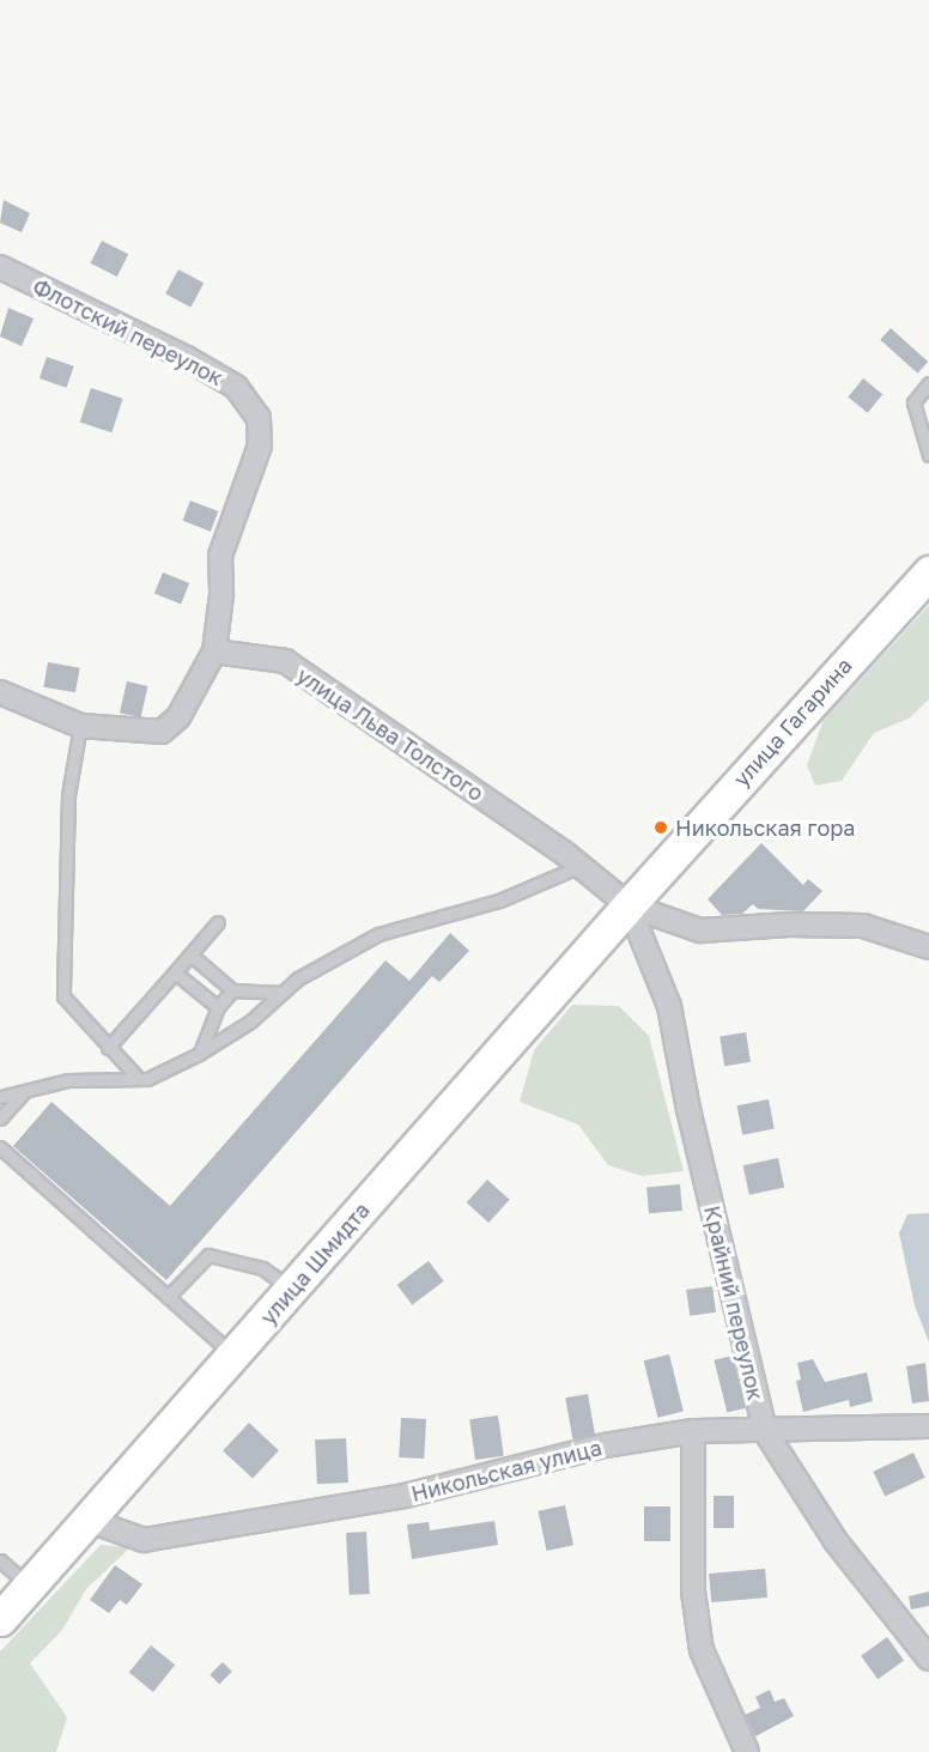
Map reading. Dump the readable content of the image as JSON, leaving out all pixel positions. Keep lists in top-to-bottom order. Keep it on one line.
{"streets":{"main road":["улица Гагарина","улица Шмидта"],"street":["Флотский переулок","улица Льва Толстого","Крайний переулок","Никольская улица"]},"crossings":[["Флотский переулок","улица Льва Толстого"],["улица Гагарина","улица Льва Толстого"],["улица Гагарина","улица Шмидта"],["улица Гагарина","Крайний переулок"],["улица Льва Толстого","улица Шмидта"],["улица Льва Толстого","Крайний переулок"],["улица Шмидта","Крайний переулок"],["улица Шмидта","Никольская улица"],["Крайний переулок","Никольская улица"]],"places":["Никольская гора"]}
